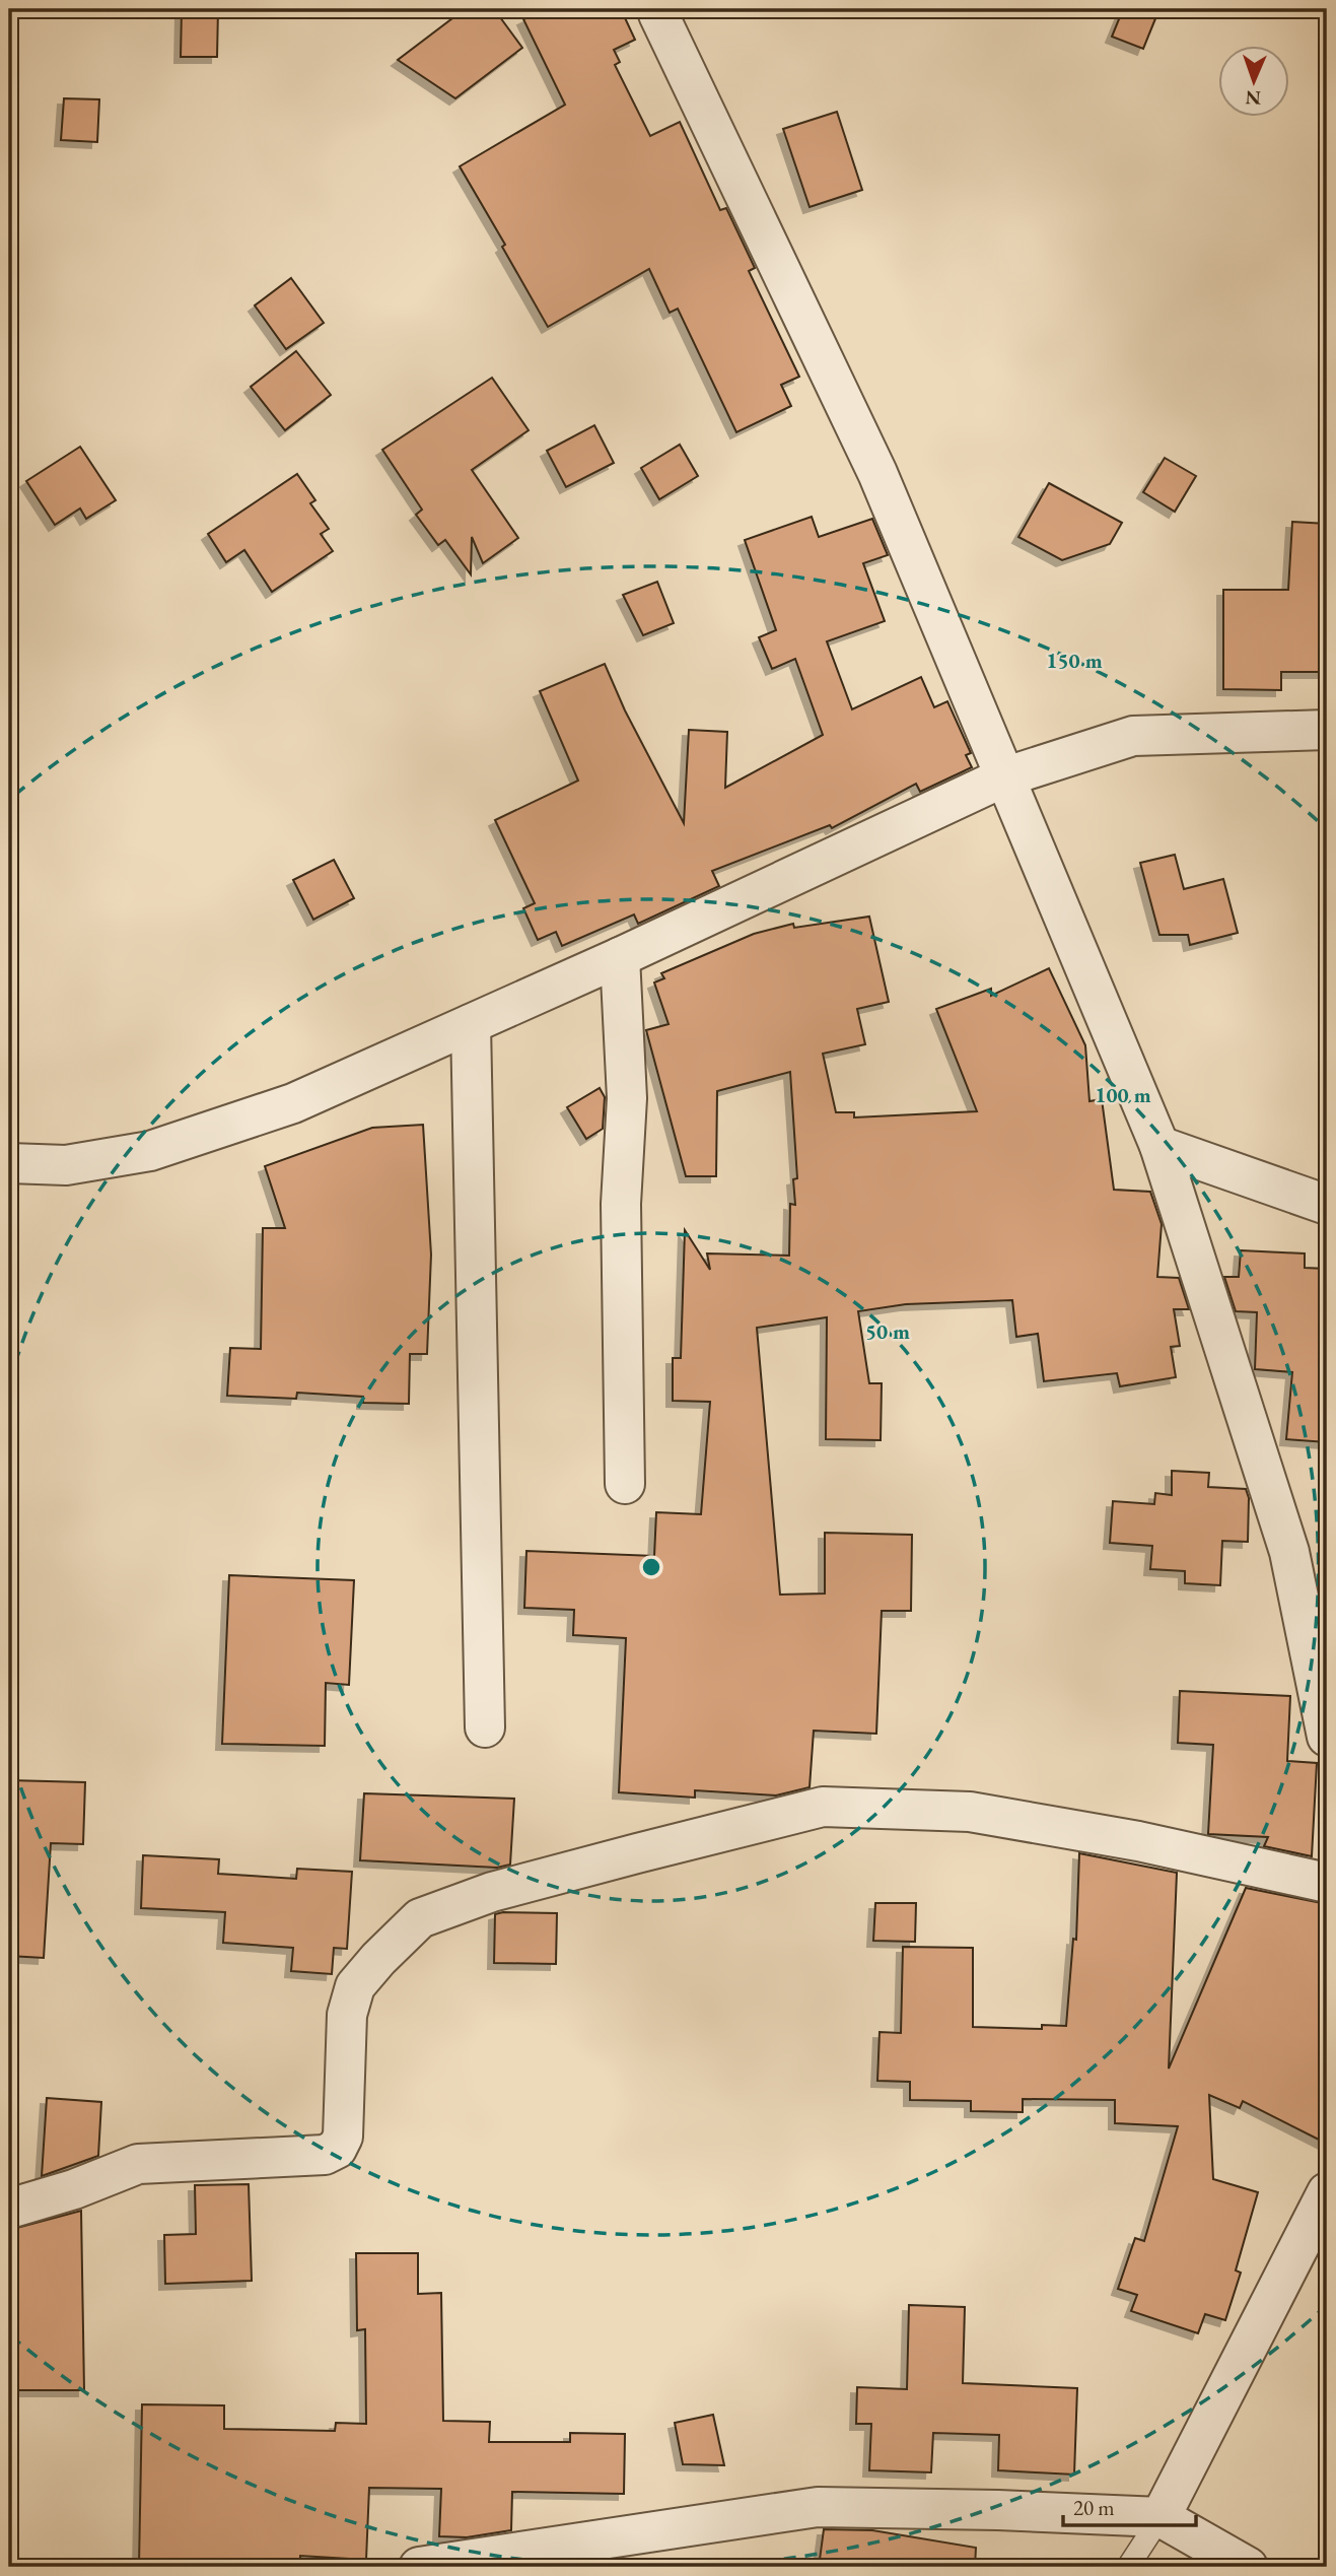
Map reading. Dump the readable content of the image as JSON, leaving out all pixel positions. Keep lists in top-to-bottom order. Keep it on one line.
{"scale_bar":"20 m","north":"bottom","rings":["150 m","100 m","50 m"]}
